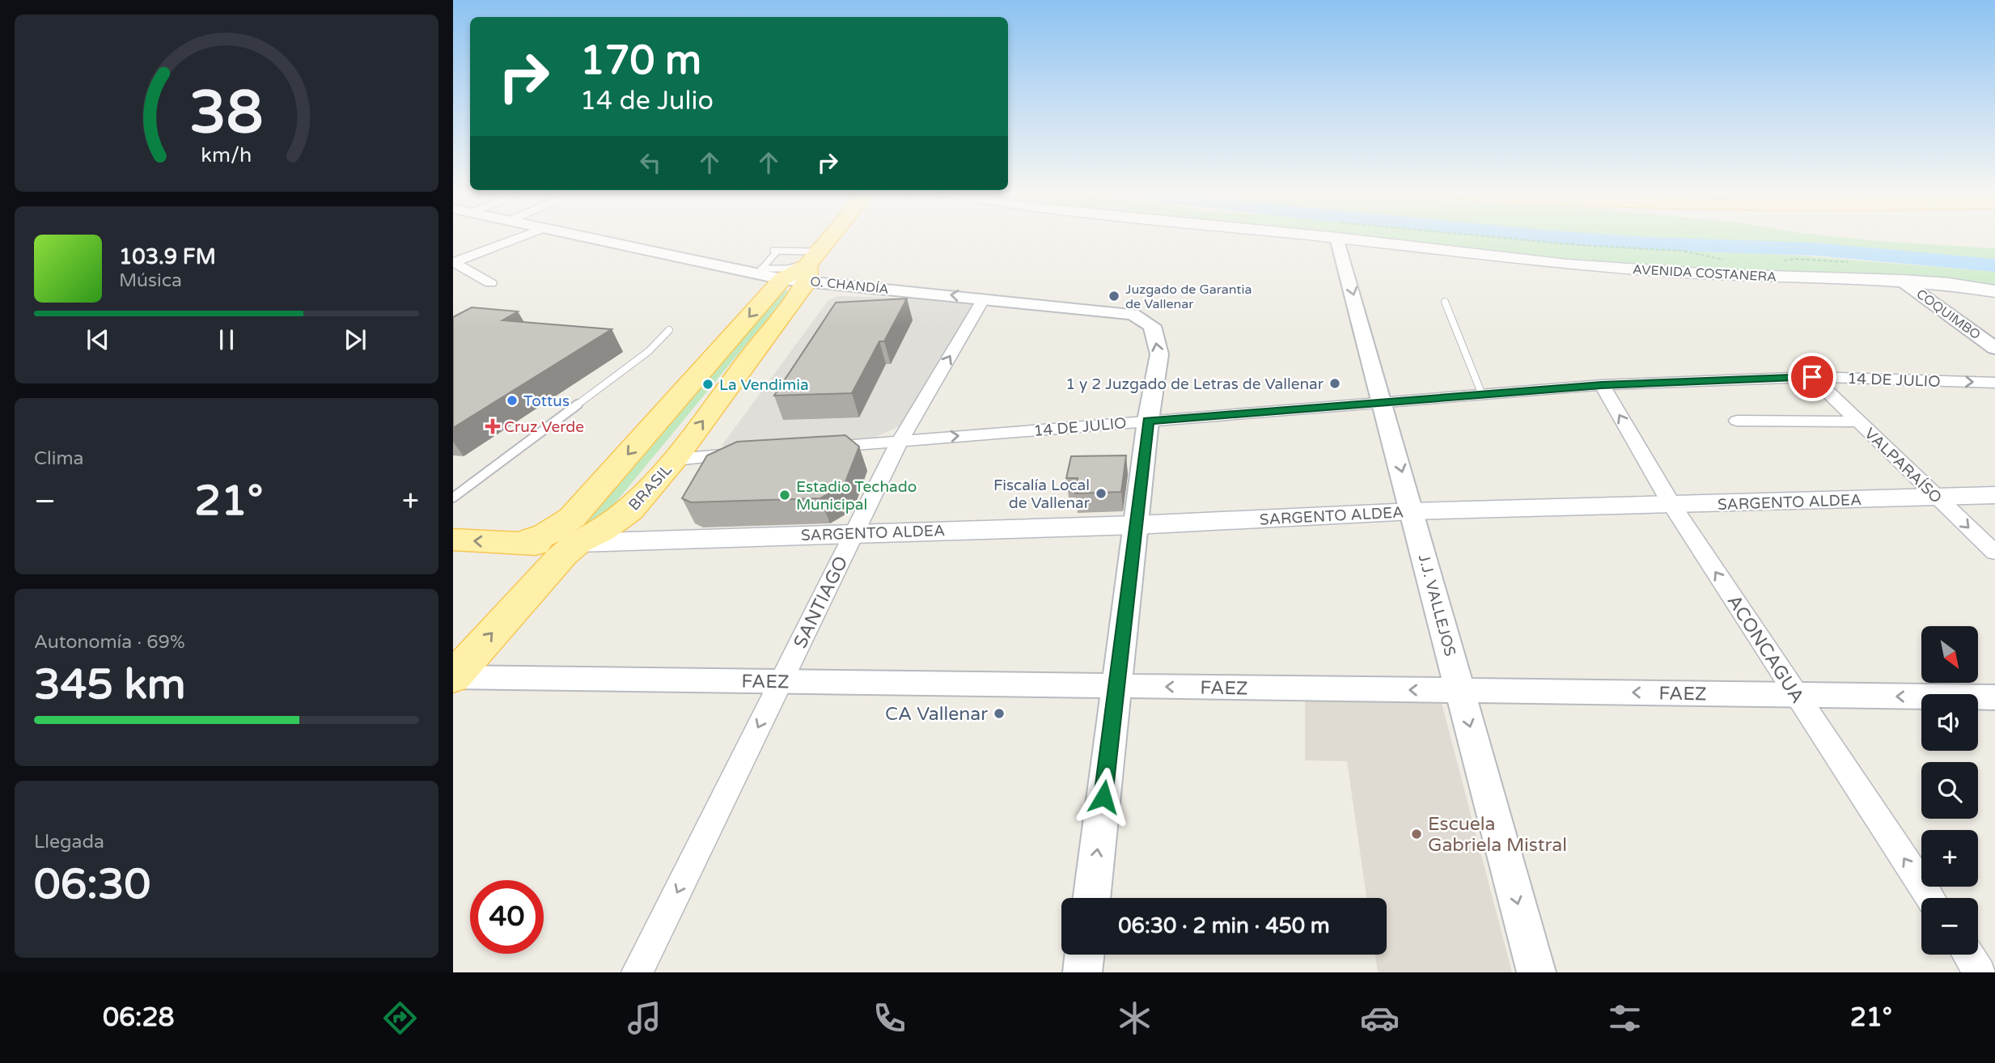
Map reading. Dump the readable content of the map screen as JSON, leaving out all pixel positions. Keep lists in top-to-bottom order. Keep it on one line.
{"streets":{"main road":["AVENIDA COSTANERA","BRASIL","SARGENTO ALDEA"],"street":["O. CHANDÍA","COQUIMBO","14 DE JULIO","VALPARAÍSO","SANTIAGO","J.J. VALLEJOS","ACONCAGUA","FAEZ"]},"crossings":[["AVENIDA COSTANERA","COQUIMBO"],["O. CHANDÍA","14 DE JULIO"],["O. CHANDÍA","BRASIL"],["O. CHANDÍA","SARGENTO ALDEA"],["O. CHANDÍA","SANTIAGO"],["O. CHANDÍA","FAEZ"],["14 DE JULIO","VALPARAÍSO"],["14 DE JULIO","SANTIAGO"],["14 DE JULIO","J.J. VALLEJOS"],["14 DE JULIO","ACONCAGUA"],["VALPARAÍSO","SARGENTO ALDEA"],["BRASIL","SARGENTO ALDEA"],["BRASIL","FAEZ"],["SARGENTO ALDEA","SANTIAGO"],["SARGENTO ALDEA","J.J. VALLEJOS"],["SARGENTO ALDEA","ACONCAGUA"],["SANTIAGO","FAEZ"],["J.J. VALLEJOS","FAEZ"],["ACONCAGUA","FAEZ"]],"one_way":["14 DE JULIO","J.J. VALLEJOS","ACONCAGUA","FAEZ"],"places":{"other":["Juzgado de Garantia de Vallenar","1 y 2 Juzgado de Letras de Vallenar","La Vendimia","Tottus","Fiscalía Local de Vallenar","Estadio Techado Municipal","CA Vallenar","Escuela Gabriela Mistral"],"health":["Cruz Verde"]},"north":"bottom right","page":{"turn":["170 m","14 de Julio"],"song":["103.9 FM","Música"],"tile":["Clima",["Autonomía · 69%","345 km"],["Llegada","06:30"]],"heat":["−","21°","+"],"map_buttons":["+","−"],"limit":"40","trip":"06:30 · 2 min · 450 m","tabs":["06:28","21°"],"gauge":["38","km/h"]}}
